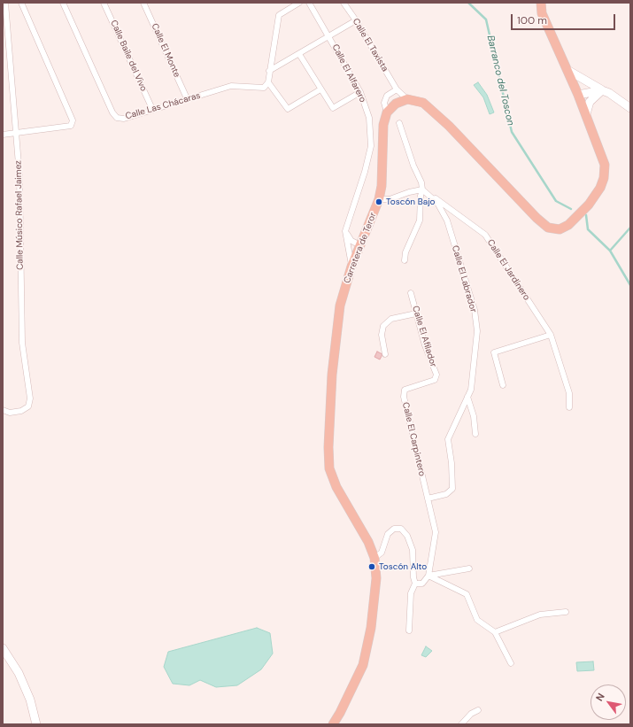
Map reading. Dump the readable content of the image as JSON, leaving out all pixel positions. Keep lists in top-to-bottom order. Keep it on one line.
{"streets":{"main road":["Carretera de Teror"],"street":["Calle El Taxista","Calle El Monte","Calle Baile del Vivo","Calle El Alfarero","Calle Las Chácaras","Calle Músico Rafael Jaimez","Calle El Jardinero","Calle El Labrador","Calle El Afilador","Calle El Carpintero"]},"crossings":[["Calle El Monte","Calle Las Chácaras"],["Calle Baile del Vivo","Calle Las Chácaras"],["Calle El Alfarero","Carretera de Teror"],["Calle El Jardinero","Calle El Labrador"],["Calle El Labrador","Calle El Carpintero"],["Calle El Afilador","Calle El Carpintero"]],"water":["Barranco del Toscon"],"places":["Toscón Bajo","Toscón Alto"],"scale_bar":"100 m","north":"top left"}
